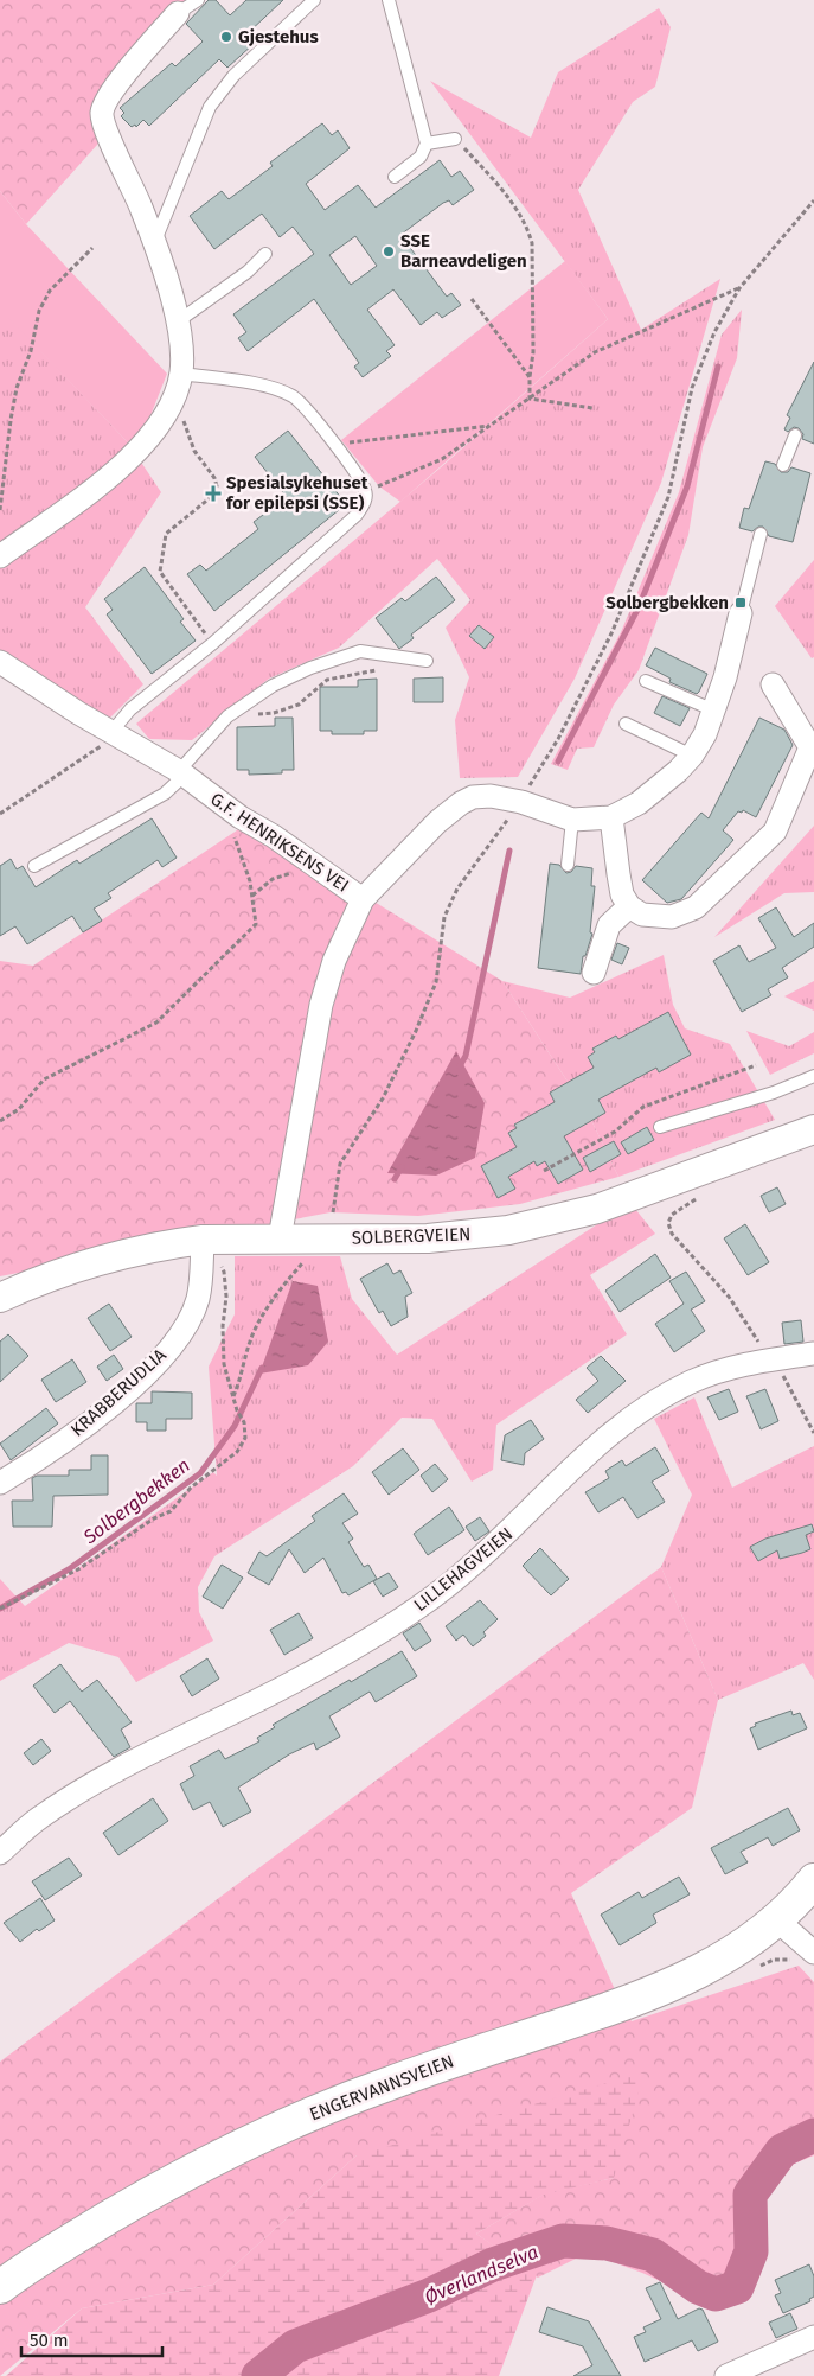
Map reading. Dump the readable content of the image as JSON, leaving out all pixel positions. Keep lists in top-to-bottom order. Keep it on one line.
{"streets":{"main road":["ENGERVANNSVEIEN"],"street":["G.F. HENRIKSENS VEI","SOLBERGVEIEN","KRABBERUDLIA","LILLEHAGVEIEN"]},"crossings":[["G.F. HENRIKSENS VEI","SOLBERGVEIEN"],["SOLBERGVEIEN","KRABBERUDLIA"]],"water":["Solbergbekken","Øverlandselva"],"places":{"other":["Gjestehus","SSE Barneavdeligen"],"health":["Spesialsykehuset for epilepsi (SSE)"],"transit":["Solbergbekken"]},"scale_bar":"50 m"}
